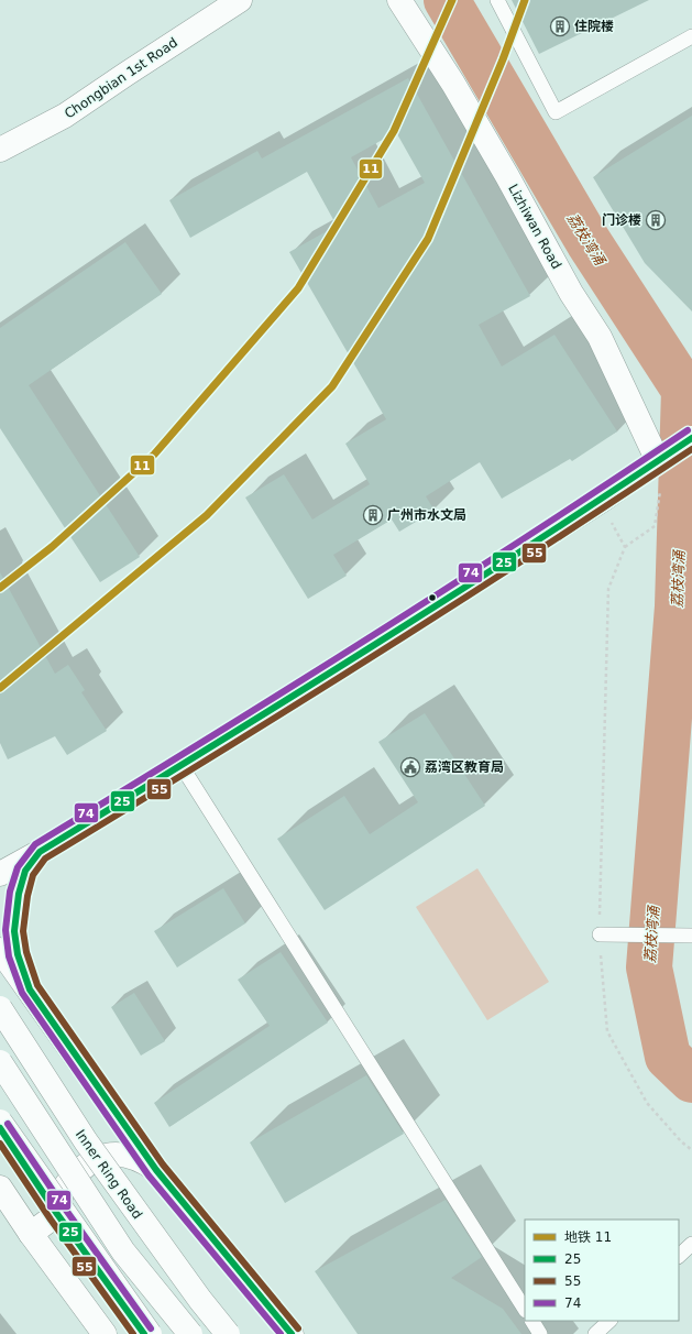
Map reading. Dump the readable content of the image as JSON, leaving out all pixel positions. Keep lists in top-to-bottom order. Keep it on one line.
{"streets":{"main road":["Chongbian 1st Road","Lizhiwan Road","Inner Ring Road"]},"water":["荔枝湾涌"],"places":{"building":["住院楼","门诊楼","广州市水文局"],"public building":["荔湾区教育局"]},"lines":["metro line 11","transit line 74","transit line 25","transit line 55"],"legend":["地铁 11","25","55","74"]}
